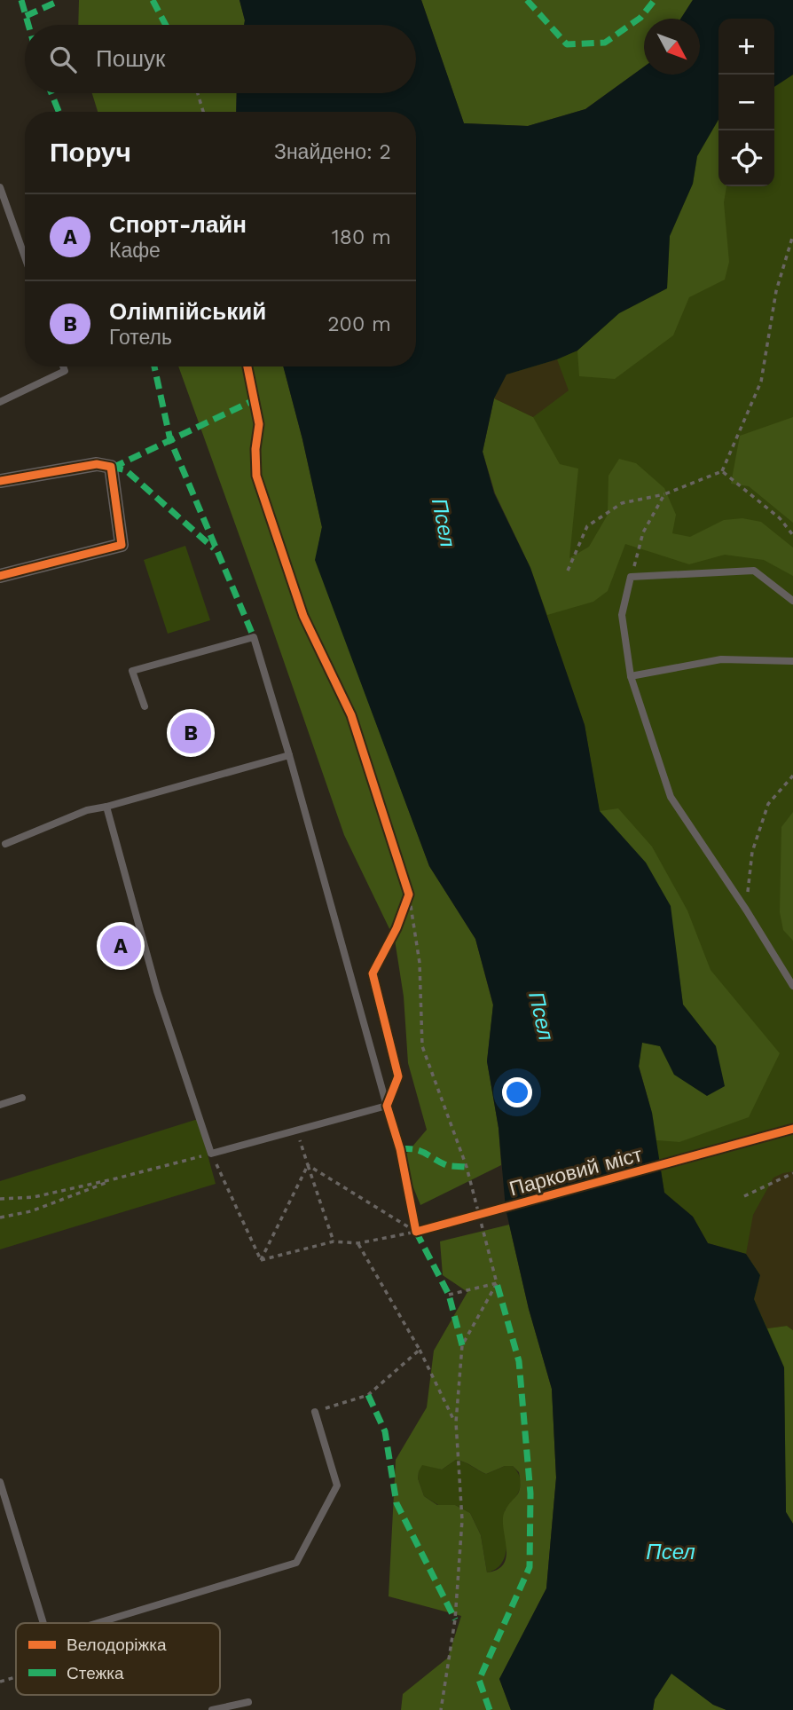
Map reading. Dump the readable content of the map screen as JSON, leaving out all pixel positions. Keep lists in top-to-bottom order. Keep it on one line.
{"streets":{"cycle path":["Парковий міст"]},"water":["Псел"],"legend":["Велодоріжка","Стежка"],"north":"bottom right","page":{"map_buttons":["+","−"],"search":"Пошук","heading":["Поруч","Знайдено: 2"],"list":[{"mark":"A","name":"Спорт-лайн","note":"Кафе","value":"180 m"},{"mark":"B","name":"Олімпійський","note":"Готель","value":"200 m"}],"pins":["B","A"]}}
